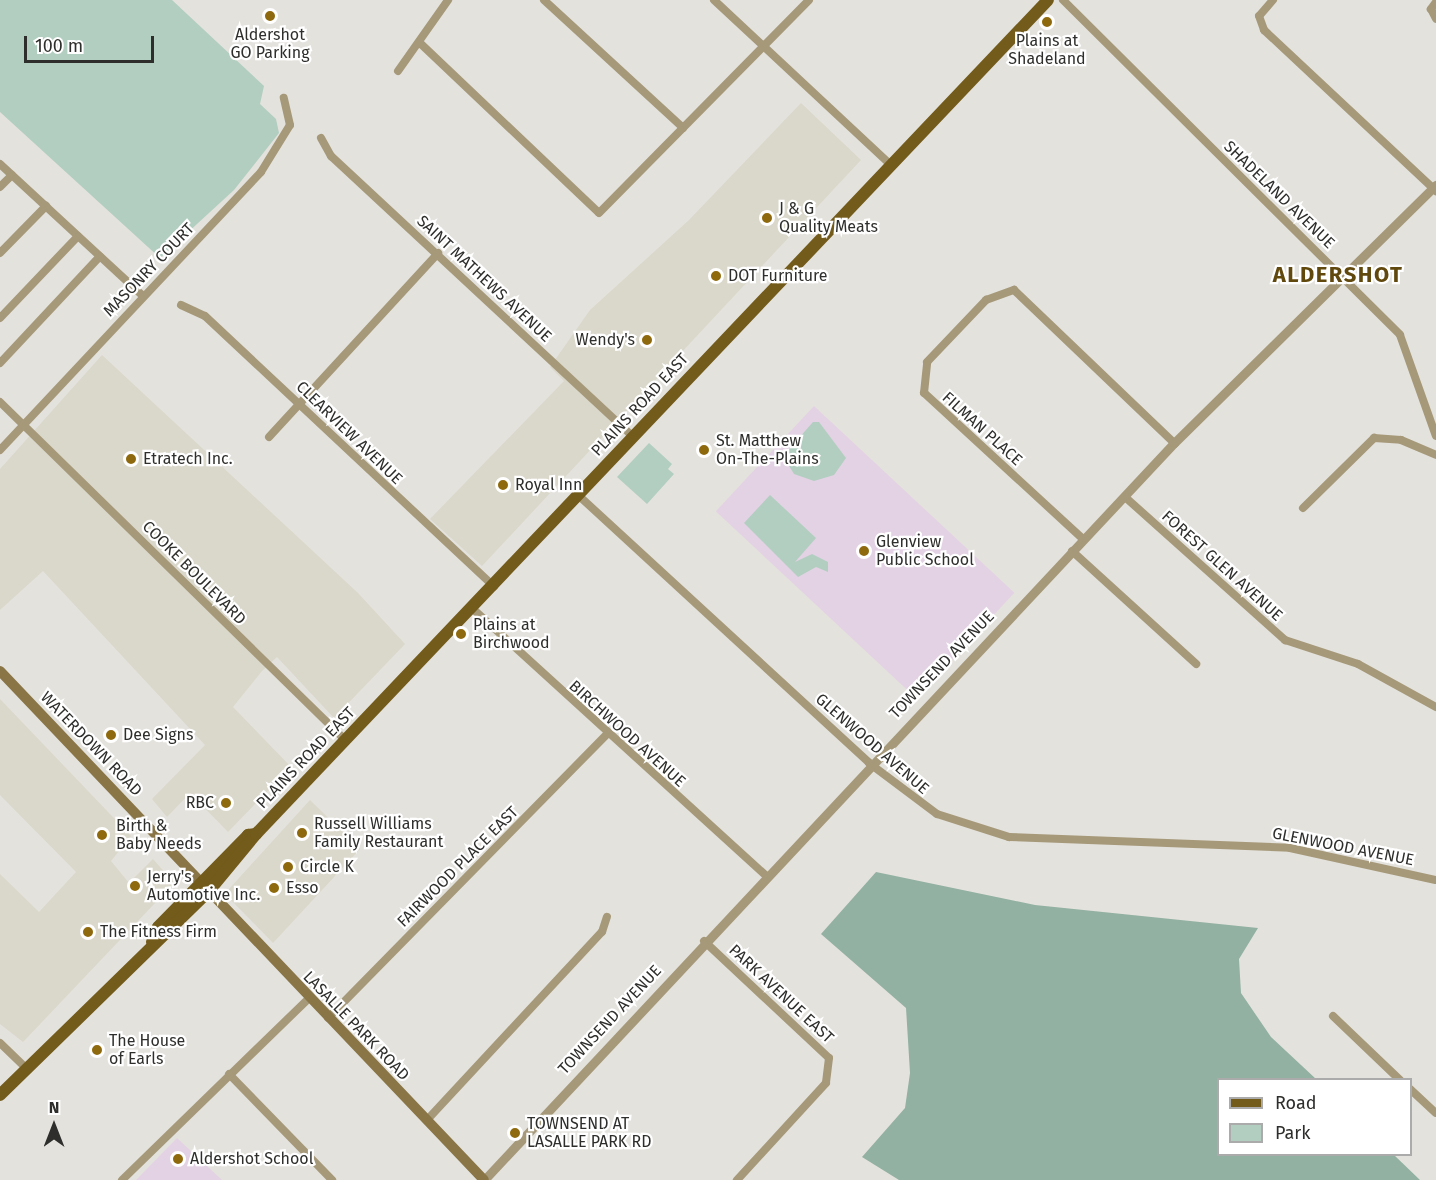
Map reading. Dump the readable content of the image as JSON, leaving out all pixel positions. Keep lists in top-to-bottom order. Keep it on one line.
{"streets":{"main road":["PLAINS ROAD EAST","WATERDOWN ROAD","LASALLE PARK ROAD"],"street":["SHADELAND AVENUE","MASONRY COURT","SAINT MATHEWS AVENUE","FILMAN PLACE","CLEARVIEW AVENUE","FOREST GLEN AVENUE","COOKE BOULEVARD","TOWNSEND AVENUE","BIRCHWOOD AVENUE","GLENWOOD AVENUE","FAIRWOOD PLACE EAST","PARK AVENUE EAST"]},"crossings":[["SHADELAND AVENUE","TOWNSEND AVENUE"],["MASONRY COURT","COOKE BOULEVARD"],["SAINT MATHEWS AVENUE","PLAINS ROAD EAST"],["PLAINS ROAD EAST","CLEARVIEW AVENUE"],["PLAINS ROAD EAST","COOKE BOULEVARD"],["PLAINS ROAD EAST","BIRCHWOOD AVENUE"],["PLAINS ROAD EAST","WATERDOWN ROAD"],["PLAINS ROAD EAST","GLENWOOD AVENUE"],["PLAINS ROAD EAST","LASALLE PARK ROAD"],["FILMAN PLACE","TOWNSEND AVENUE"],["FOREST GLEN AVENUE","TOWNSEND AVENUE"],["TOWNSEND AVENUE","BIRCHWOOD AVENUE"],["TOWNSEND AVENUE","GLENWOOD AVENUE"],["TOWNSEND AVENUE","PARK AVENUE EAST"],["TOWNSEND AVENUE","LASALLE PARK ROAD"],["BIRCHWOOD AVENUE","FAIRWOOD PLACE EAST"],["WATERDOWN ROAD","LASALLE PARK ROAD"],["FAIRWOOD PLACE EAST","LASALLE PARK ROAD"]],"districts":["ALDERSHOT"],"places":["Aldershot GO Parking","Plains at Shadeland","J & G Quality Meats","DOT Furniture","Wendy's","St. Matthew On-The-Plains","Etratech Inc.","Royal Inn","Glenview Public School","Plains at Birchwood","Dee Signs","RBC","Russell Williams Family Restaurant","Birth & Baby Needs","Circle K","Jerry's Automotive Inc.","Esso","The Fitness Firm","The House of Earls","TOWNSEND AT LASALLE PARK RD","Aldershot School"],"legend":["Road","Park"],"scale_bar":"100 m","north":"top"}
